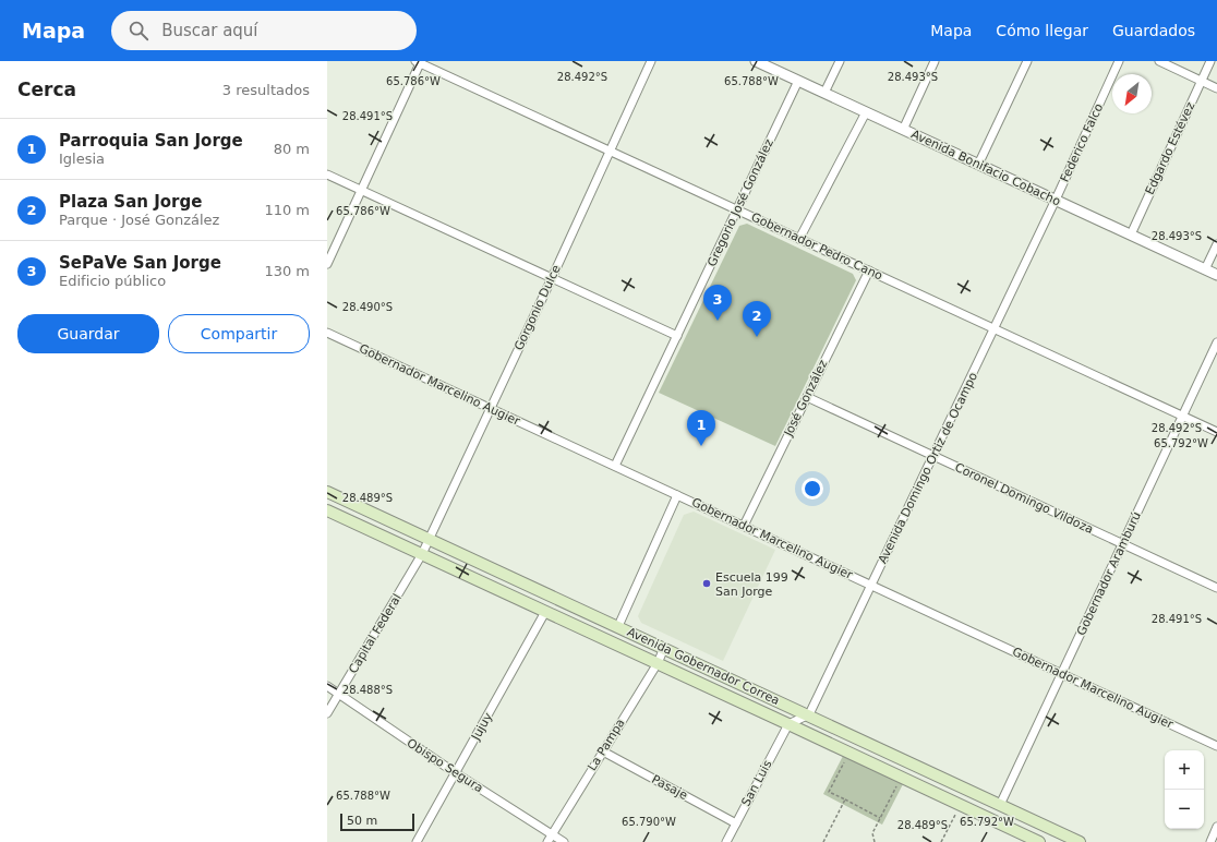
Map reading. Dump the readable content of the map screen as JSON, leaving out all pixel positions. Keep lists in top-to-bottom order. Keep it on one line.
{"streets":{"main road":["Avenida Gobernador Correa"],"street":["Federico Falco","Edgardo Estévez","Avenida Bonifacio Cobacho","Gregorio José González","Gobernador Pedro Cano","Gorgonio Dulce","Gobernador Marcelino Augier","José González","Avenida Domingo Ortiz de Ocampo","Coronel Domingo Vildoza","Gobernador Aramburú","Capital Federal","Jujuy","La Pampa","Obispo Segura","San Luis","Pasaje"]},"crossings":[["Federico Falco","Avenida Bonifacio Cobacho"],["Federico Falco","Avenida Domingo Ortiz de Ocampo"],["Edgardo Estévez","Avenida Bonifacio Cobacho"],["Avenida Bonifacio Cobacho","Gregorio José González"],["Avenida Bonifacio Cobacho","Avenida Domingo Ortiz de Ocampo"],["Gregorio José González","Gobernador Pedro Cano"],["Gregorio José González","Gobernador Marcelino Augier"],["Gobernador Pedro Cano","Gorgonio Dulce"],["Gobernador Pedro Cano","José González"],["Gobernador Pedro Cano","Avenida Domingo Ortiz de Ocampo"],["Gobernador Pedro Cano","Gobernador Aramburú"],["Gorgonio Dulce","Gobernador Marcelino Augier"],["Gorgonio Dulce","Capital Federal"],["Gorgonio Dulce","Avenida Gobernador Correa"],["Gobernador Marcelino Augier","José González"],["Gobernador Marcelino Augier","Avenida Domingo Ortiz de Ocampo"],["Gobernador Marcelino Augier","Gobernador Aramburú"],["José González","Coronel Domingo Vildoza"],["Avenida Domingo Ortiz de Ocampo","Coronel Domingo Vildoza"],["Avenida Domingo Ortiz de Ocampo","Avenida Gobernador Correa"],["Coronel Domingo Vildoza","Gobernador Aramburú"],["Gobernador Aramburú","Avenida Gobernador Correa"],["Capital Federal","Avenida Gobernador Correa"],["Capital Federal","Obispo Segura"],["Avenida Gobernador Correa","Jujuy"],["Avenida Gobernador Correa","La Pampa"],["Avenida Gobernador Correa","San Luis"],["Jujuy","Obispo Segura"],["La Pampa","Obispo Segura"],["La Pampa","Pasaje"],["San Luis","Pasaje"]],"places":["Escuela 199 San Jorge"],"scale_bar":"50 m","north":"bottom left","page":{"header":"Mapa","search":"Buscar aquí","nav":["Mapa","Cómo llegar","Guardados"],"heading":["Cerca","3 resultados"],"list":[{"mark":"1","name":"Parroquia San Jorge","note":"Iglesia","value":"80 m"},{"mark":"2","name":"Plaza San Jorge","note":"Parque · José González","value":"110 m"},{"mark":"3","name":"SePaVe San Jorge","note":"Edificio público","value":"130 m"}],"pins":["3","2","1"],"buttons":["Guardar","Compartir"],"map_buttons":["+","−"],"scale":"50 m"},"coordinates":["28.492°S","28.493°S","65.786°W","65.788°W","28.491°S","28.490°S","65.792°W","28.489°S","28.488°S","65.790°W"]}
